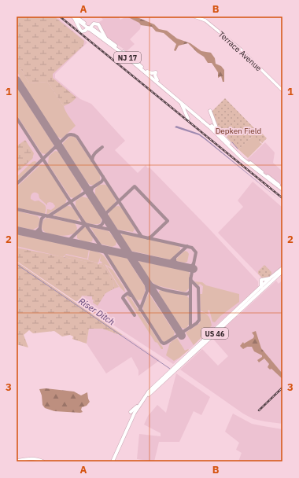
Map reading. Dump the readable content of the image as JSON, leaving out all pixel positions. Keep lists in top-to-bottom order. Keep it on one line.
{"streets":{"highway":["NJ 17","US 46"],"main road":["Terrace Avenue"]},"water":["Riser Ditch"],"parks":["Depken Field"],"grid":{"columns":["A","B"],"rows":["1","2","3"]}}
